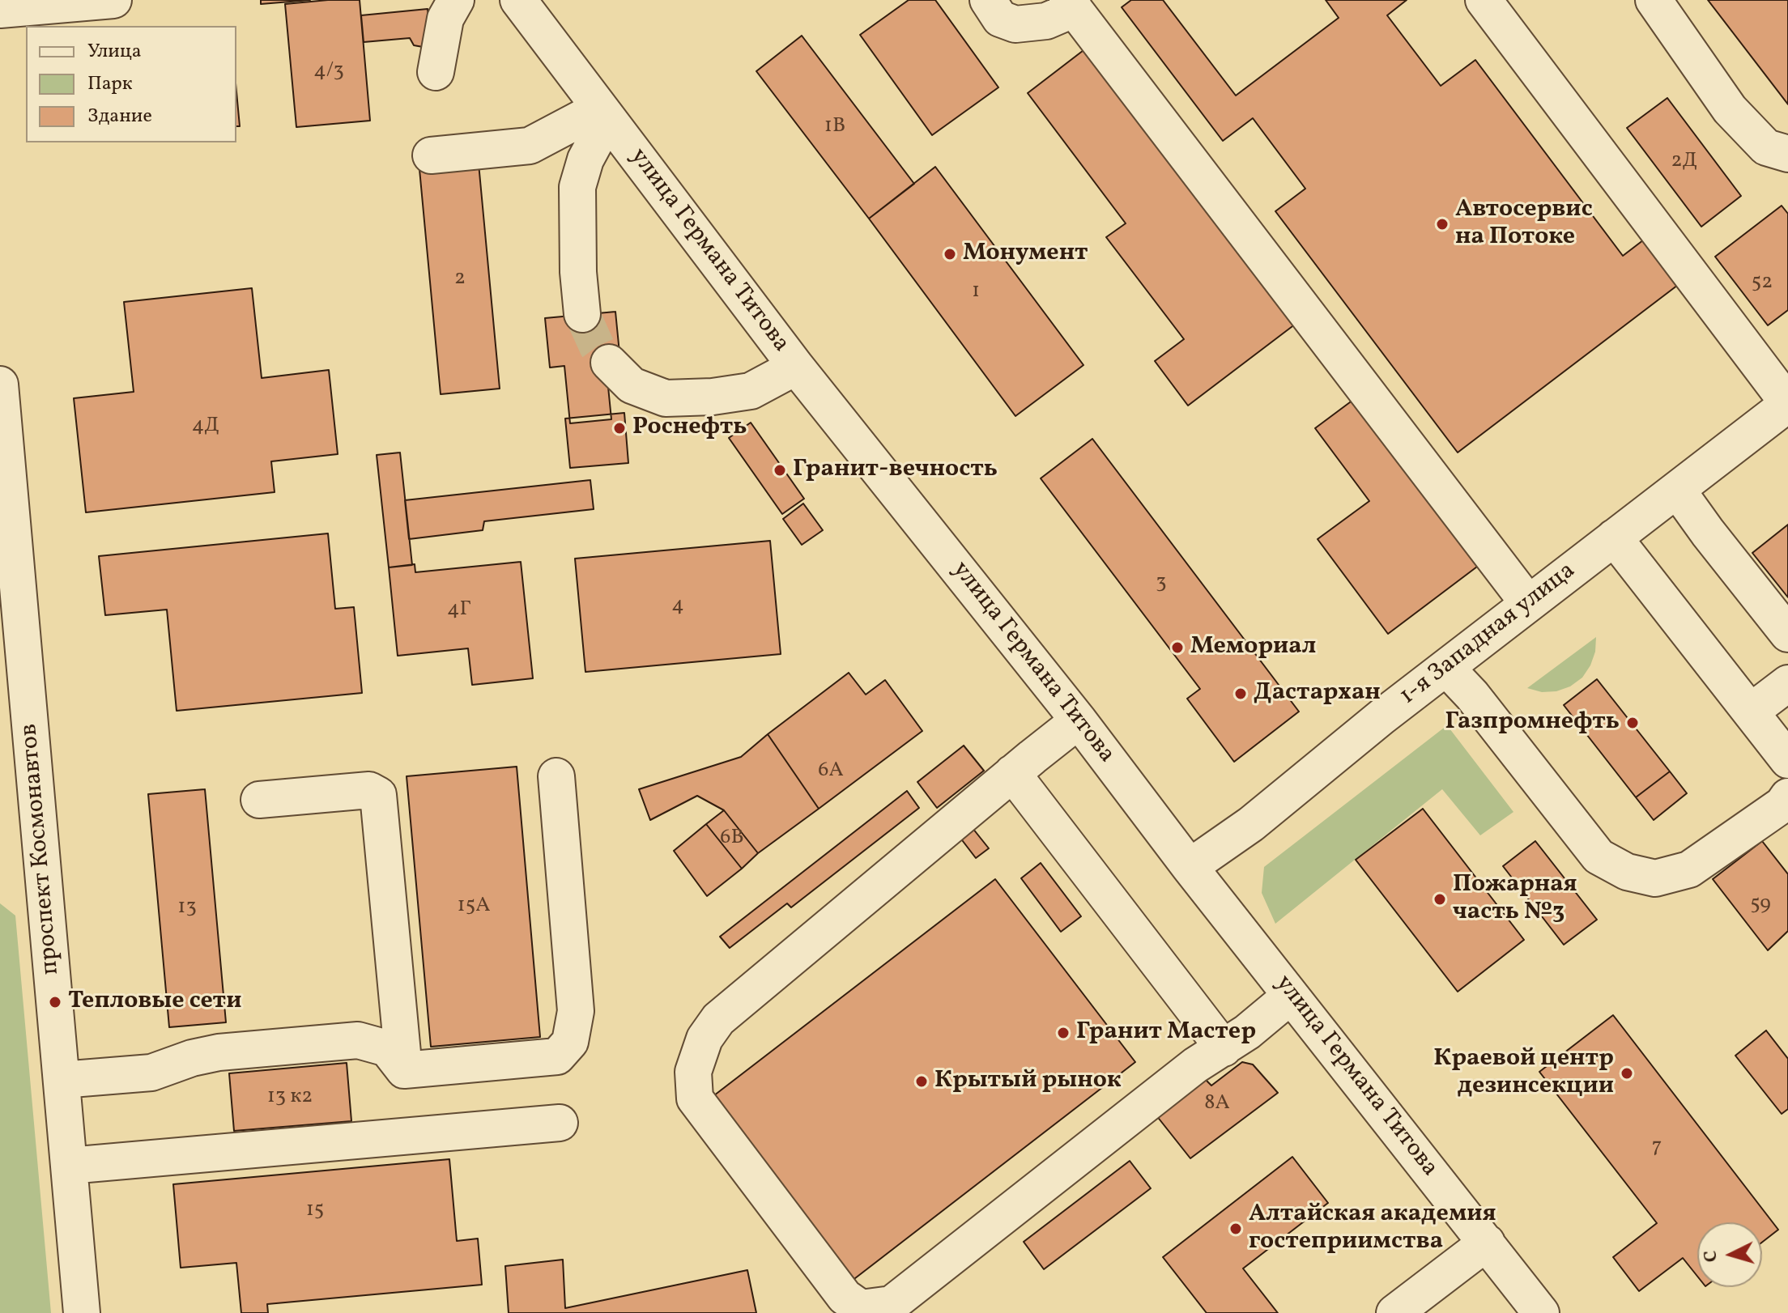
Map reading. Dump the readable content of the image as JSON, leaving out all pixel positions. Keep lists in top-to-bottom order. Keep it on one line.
{"streets":{"street":["улица Германа Титова","1-я Западная улица","проспект Космонавтов"]},"crossings":[["улица Германа Титова","1-я Западная улица"]],"places":["Автосервис на Потоке","Монумент","Роснефть","Гранит-вечность","Мемориал","Дастархан","Газпромнефть","Пожарная часть №3","Тепловые сети","Гранит Мастер","Краевой центр дезинсекции","Крытый рынок","Алтайская академия гостеприимства"],"house_numbers":["4/3","1В","2Д","2","52","1","4Д","3","4","4Г","6А","6В","59","15А","13","13 к2","8А","7","15"],"legend":["Улица","Парк","Здание"],"north":"left"}
